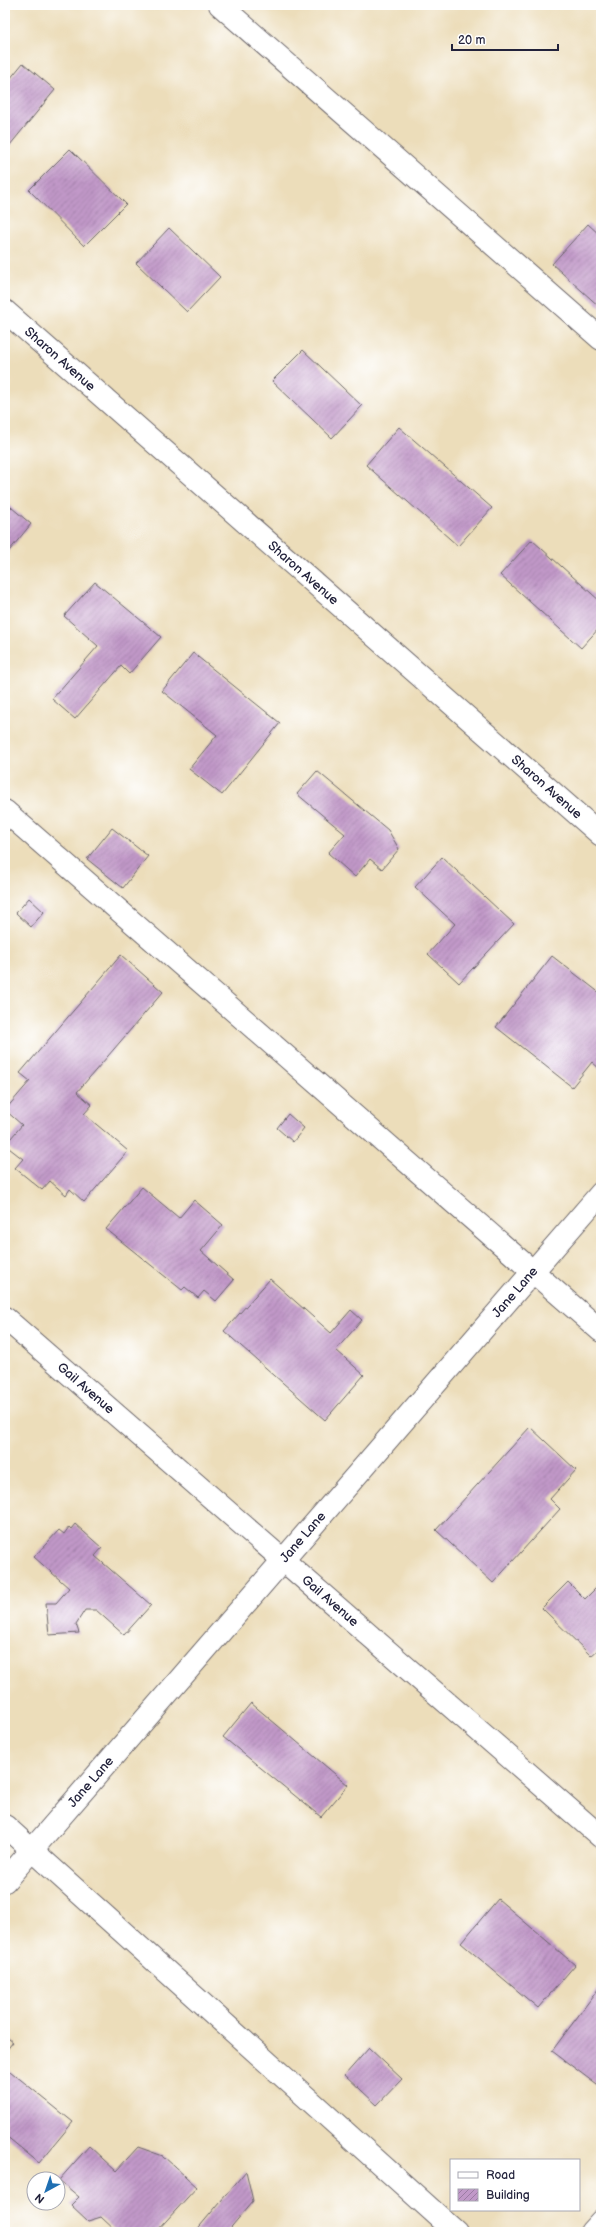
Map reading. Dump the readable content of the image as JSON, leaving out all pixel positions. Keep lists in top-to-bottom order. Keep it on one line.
{"streets":{"street":["Sharon Avenue","Jane Lane","Gail Avenue"]},"crossings":[["Jane Lane","Gail Avenue"]],"legend":["Road","Building"],"scale_bar":"20 m","north":"bottom left"}
